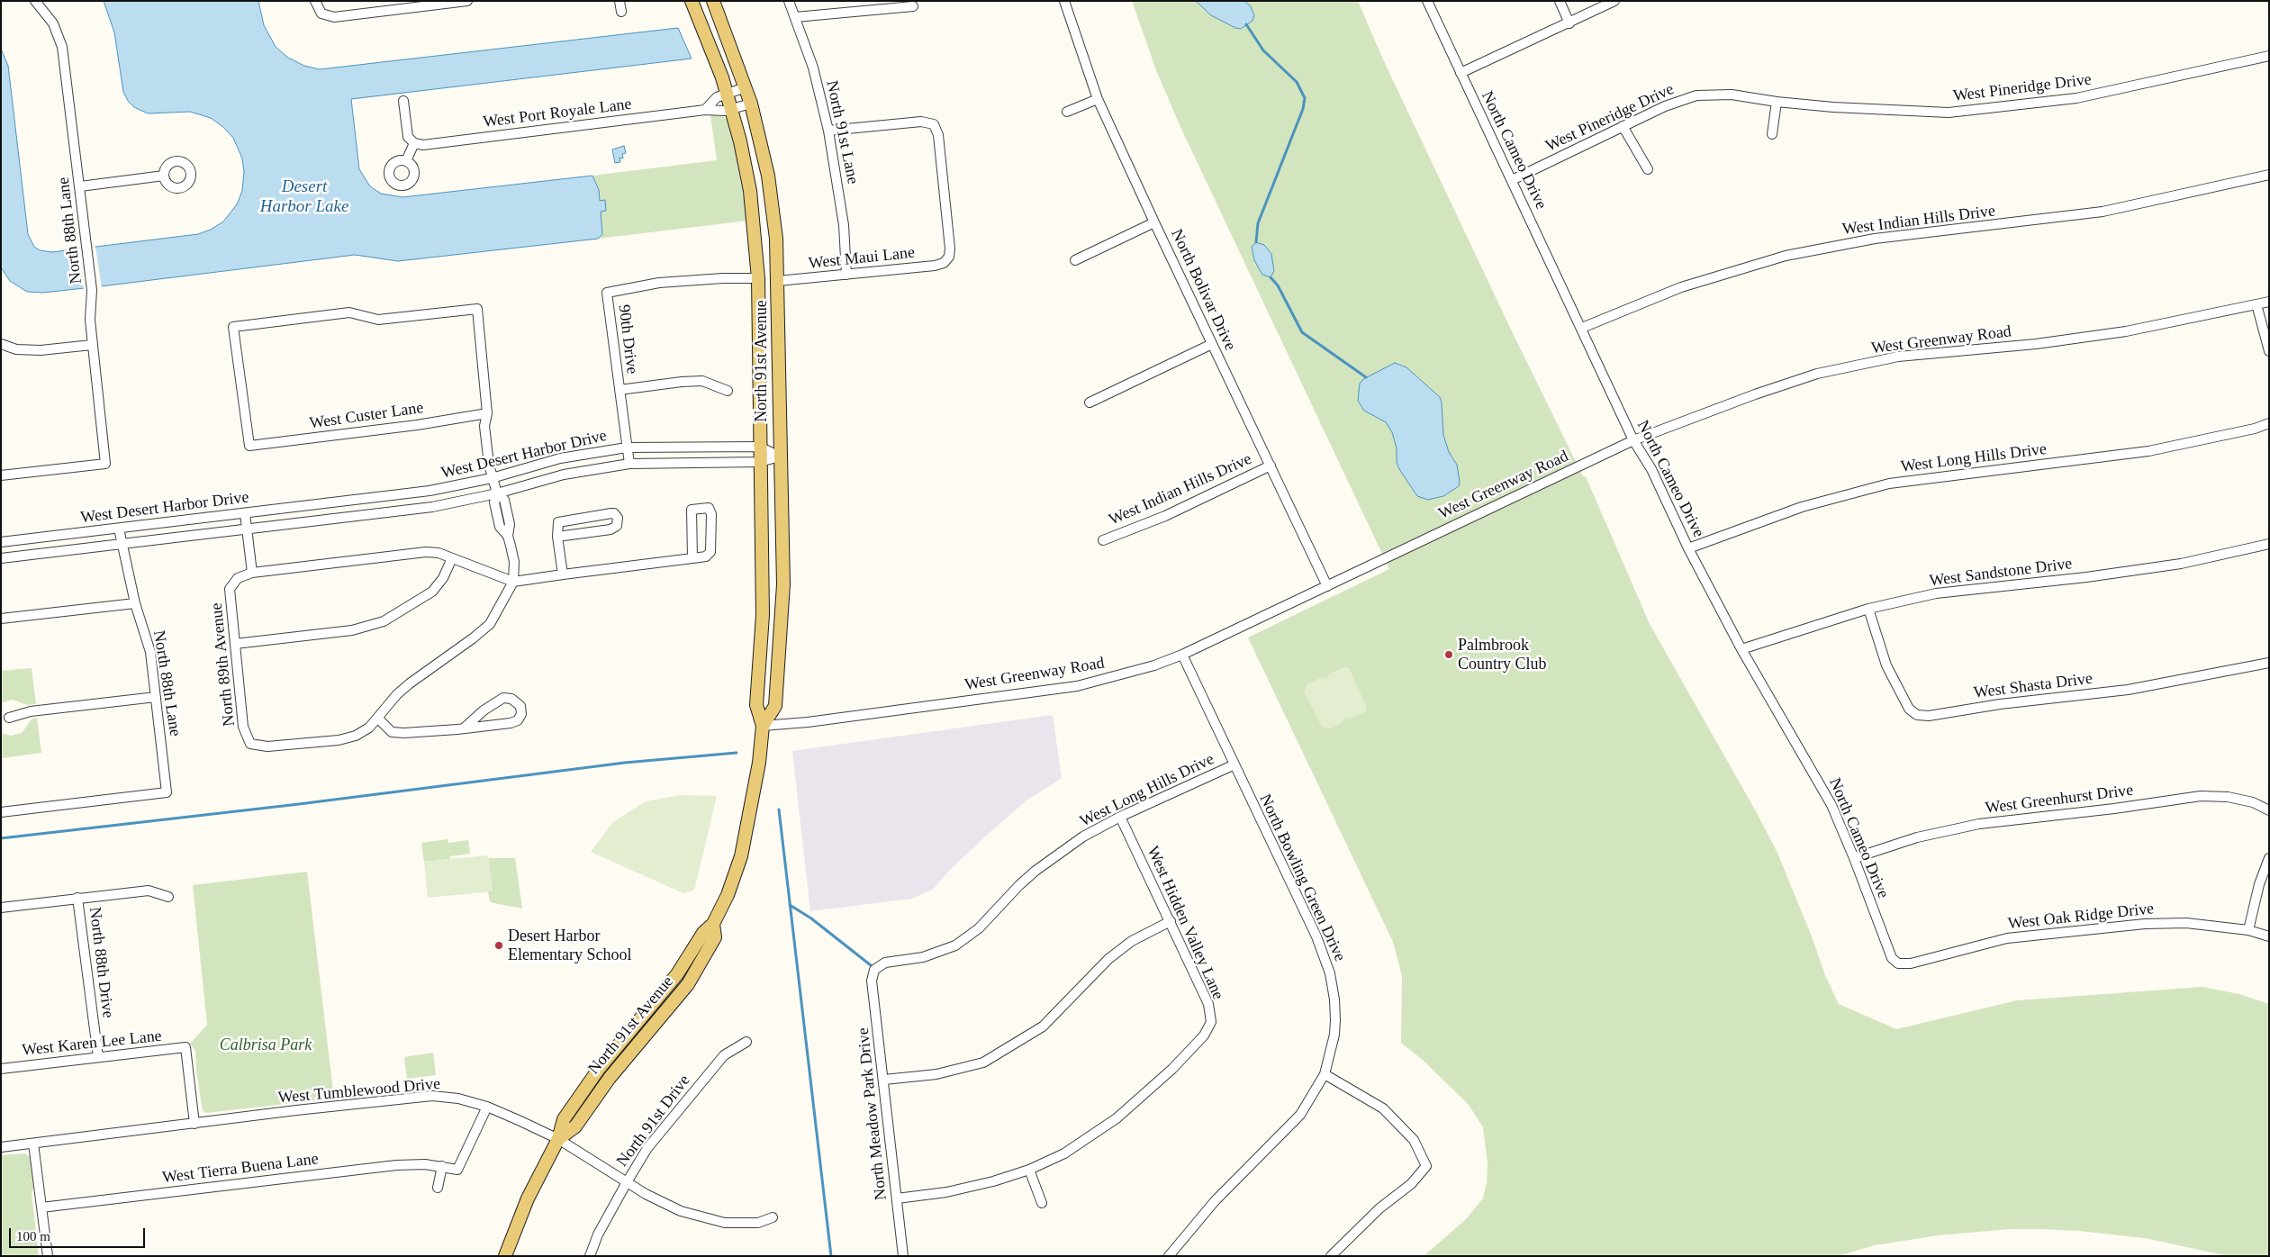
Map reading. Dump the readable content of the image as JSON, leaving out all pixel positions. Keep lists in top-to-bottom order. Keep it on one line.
{"streets":{"main road":["North 91st Avenue"],"street":["West Pineridge Drive","West Port Royale Lane","North 91st Lane","North Cameo Drive","West Indian Hills Drive","North 88th Lane","West Maui Lane","North Bolivar Drive","90th Drive","West Greenway Road","West Custer Lane","West Desert Harbor Drive","West Long Hills Drive","West Sandstone Drive","North 89th Avenue","West Shasta Drive","West Greenhurst Drive","North Bowling Green Drive","West Oak Ridge Drive","West Hidden Valley Lane","North 88th Drive","West Karen Lee Lane","West Tumblewood Drive","North Meadow Park Drive","North 91st Drive","West Tierra Buena Lane"]},"crossings":[["West Pineridge Drive","North Cameo Drive"],["West Port Royale Lane","North 91st Avenue"],["North 91st Lane","West Maui Lane"],["North Cameo Drive","West Indian Hills Drive"],["North Cameo Drive","West Greenway Road"],["North Cameo Drive","West Long Hills Drive"],["North Cameo Drive","West Sandstone Drive"],["North Cameo Drive","West Greenhurst Drive"],["North Cameo Drive","West Oak Ridge Drive"],["West Indian Hills Drive","North Bolivar Drive"],["North 88th Lane","West Desert Harbor Drive"],["West Maui Lane","North 91st Avenue"],["North Bolivar Drive","West Greenway Road"],["90th Drive","North 91st Avenue"],["90th Drive","West Desert Harbor Drive"],["West Greenway Road","North 91st Avenue"],["West Greenway Road","North Bowling Green Drive"],["North 91st Avenue","West Desert Harbor Drive"],["North 91st Avenue","West Tumblewood Drive"],["West Long Hills Drive","North Bowling Green Drive"],["West Long Hills Drive","West Hidden Valley Lane"],["West Long Hills Drive","North Meadow Park Drive"],["West Sandstone Drive","West Shasta Drive"],["West Hidden Valley Lane","North Meadow Park Drive"],["North 88th Drive","West Karen Lee Lane"],["West Karen Lee Lane","West Tumblewood Drive"],["West Tumblewood Drive","North 91st Drive"],["West Tumblewood Drive","West Tierra Buena Lane"]],"water":["Desert Harbor Lake"],"parks":["Calbrisa Park"],"places":["Palmbrook Country Club","Desert Harbor Elementary School"],"scale_bar":"100 m"}
